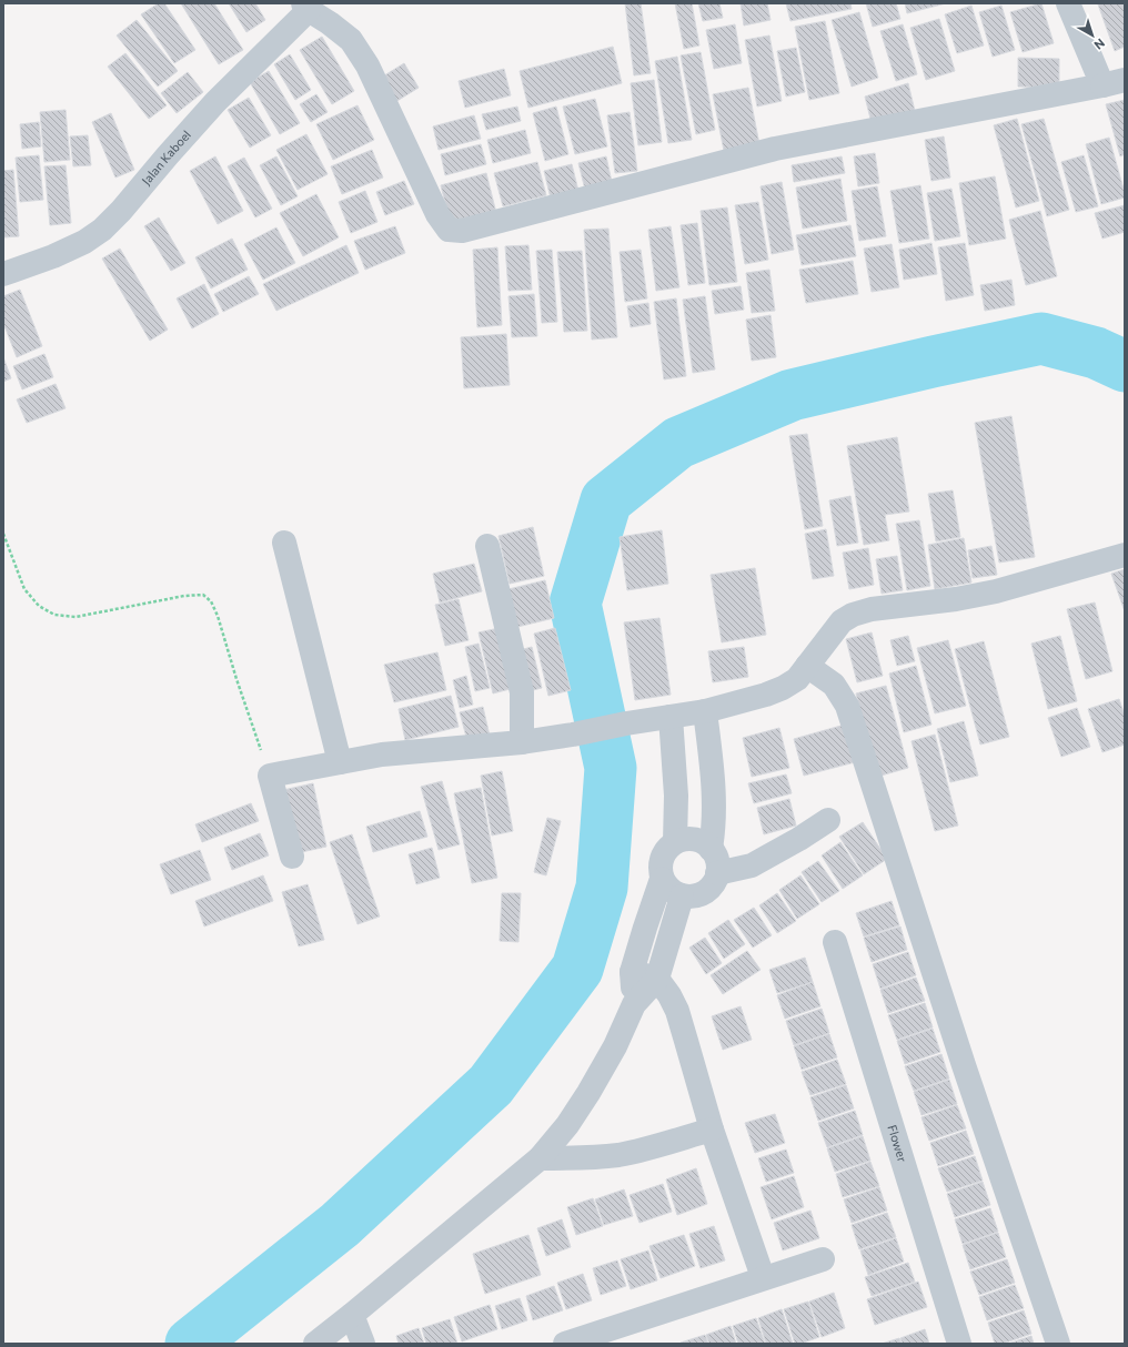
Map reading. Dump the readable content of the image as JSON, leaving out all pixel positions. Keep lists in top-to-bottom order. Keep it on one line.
{"streets":{"street":["Jalan Kaboel","Flower"]},"north":"bottom right"}
